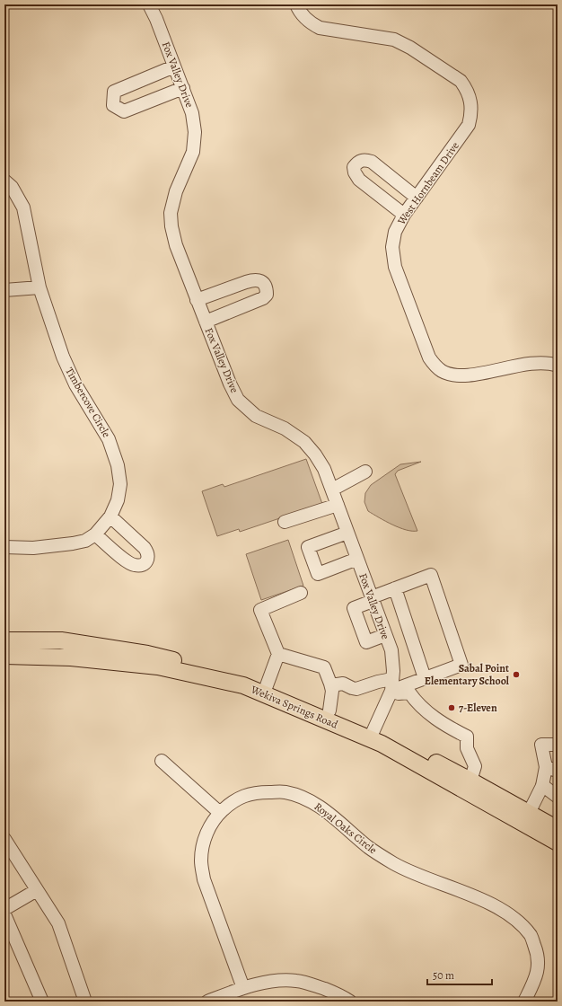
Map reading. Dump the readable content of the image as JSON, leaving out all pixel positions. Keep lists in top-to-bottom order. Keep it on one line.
{"streets":{"main road":["Wekiva Springs Road"],"street":["Fox Valley Drive","West Hornbeam Drive","Timbercove Circle","Royal Oaks Circle"]},"crossings":[["Fox Valley Drive","Wekiva Springs Road"]],"places":["Sabal Point Elementary School","7-Eleven"],"scale_bar":"50 m"}
